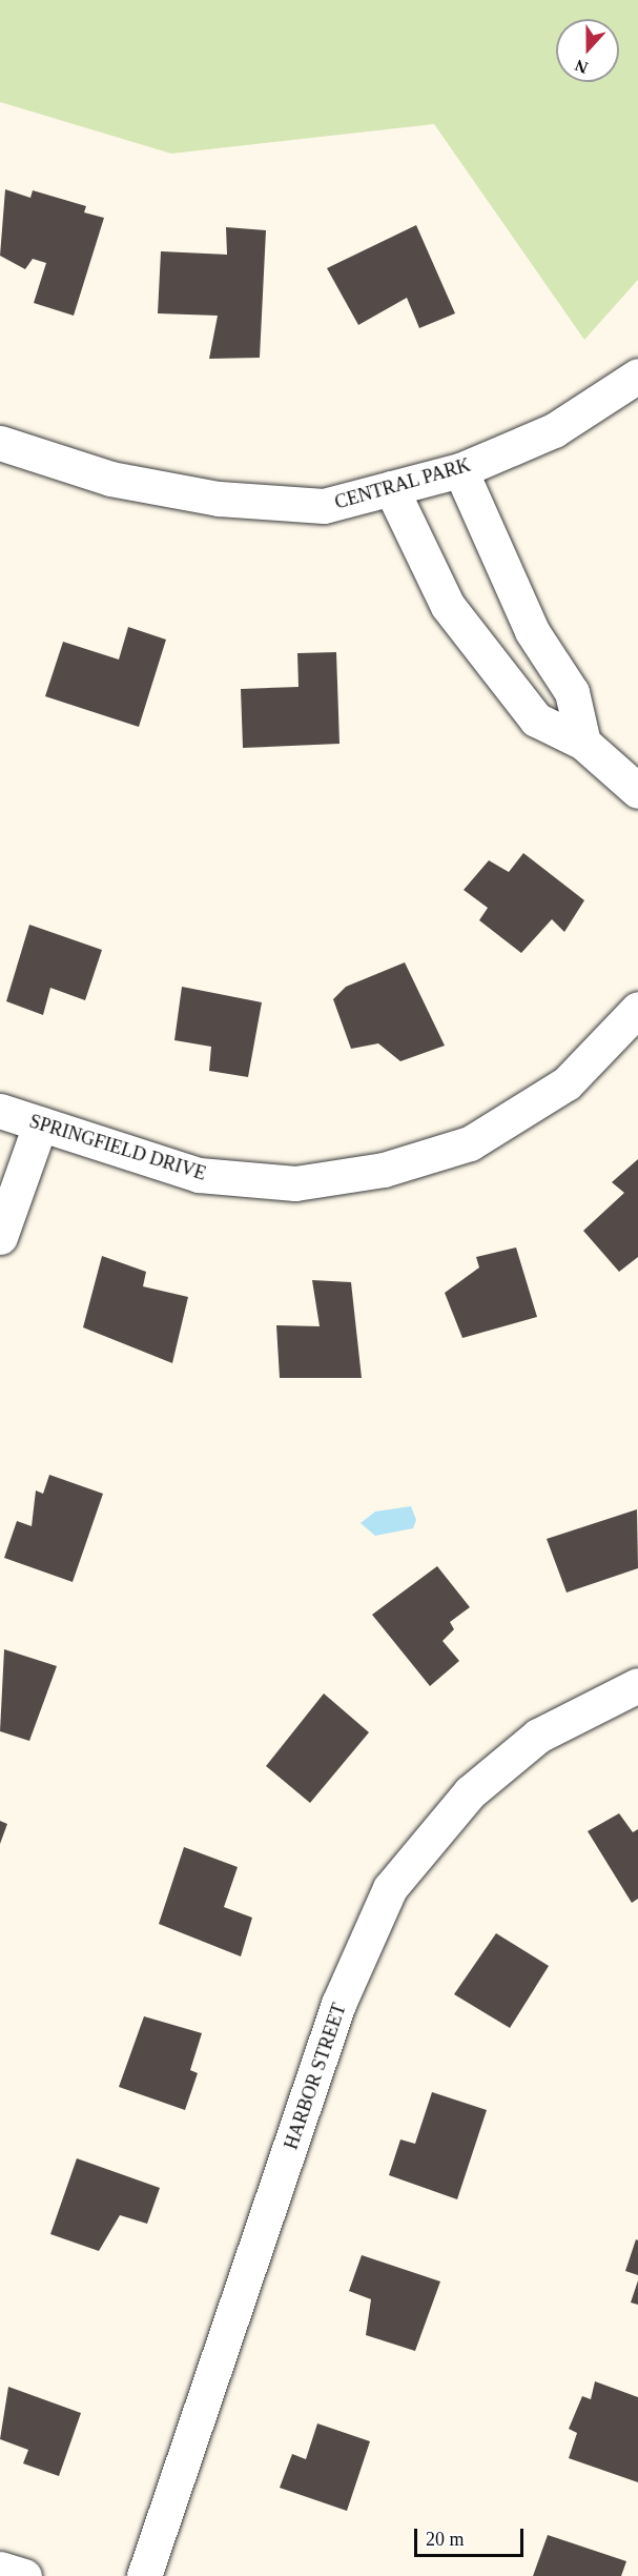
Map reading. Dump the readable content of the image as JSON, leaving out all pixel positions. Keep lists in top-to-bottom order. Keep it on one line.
{"streets":{"street":["CENTRAL PARK","SPRINGFIELD DRIVE","HARBOR STREET"]},"scale_bar":"20 m","north":"bottom"}
